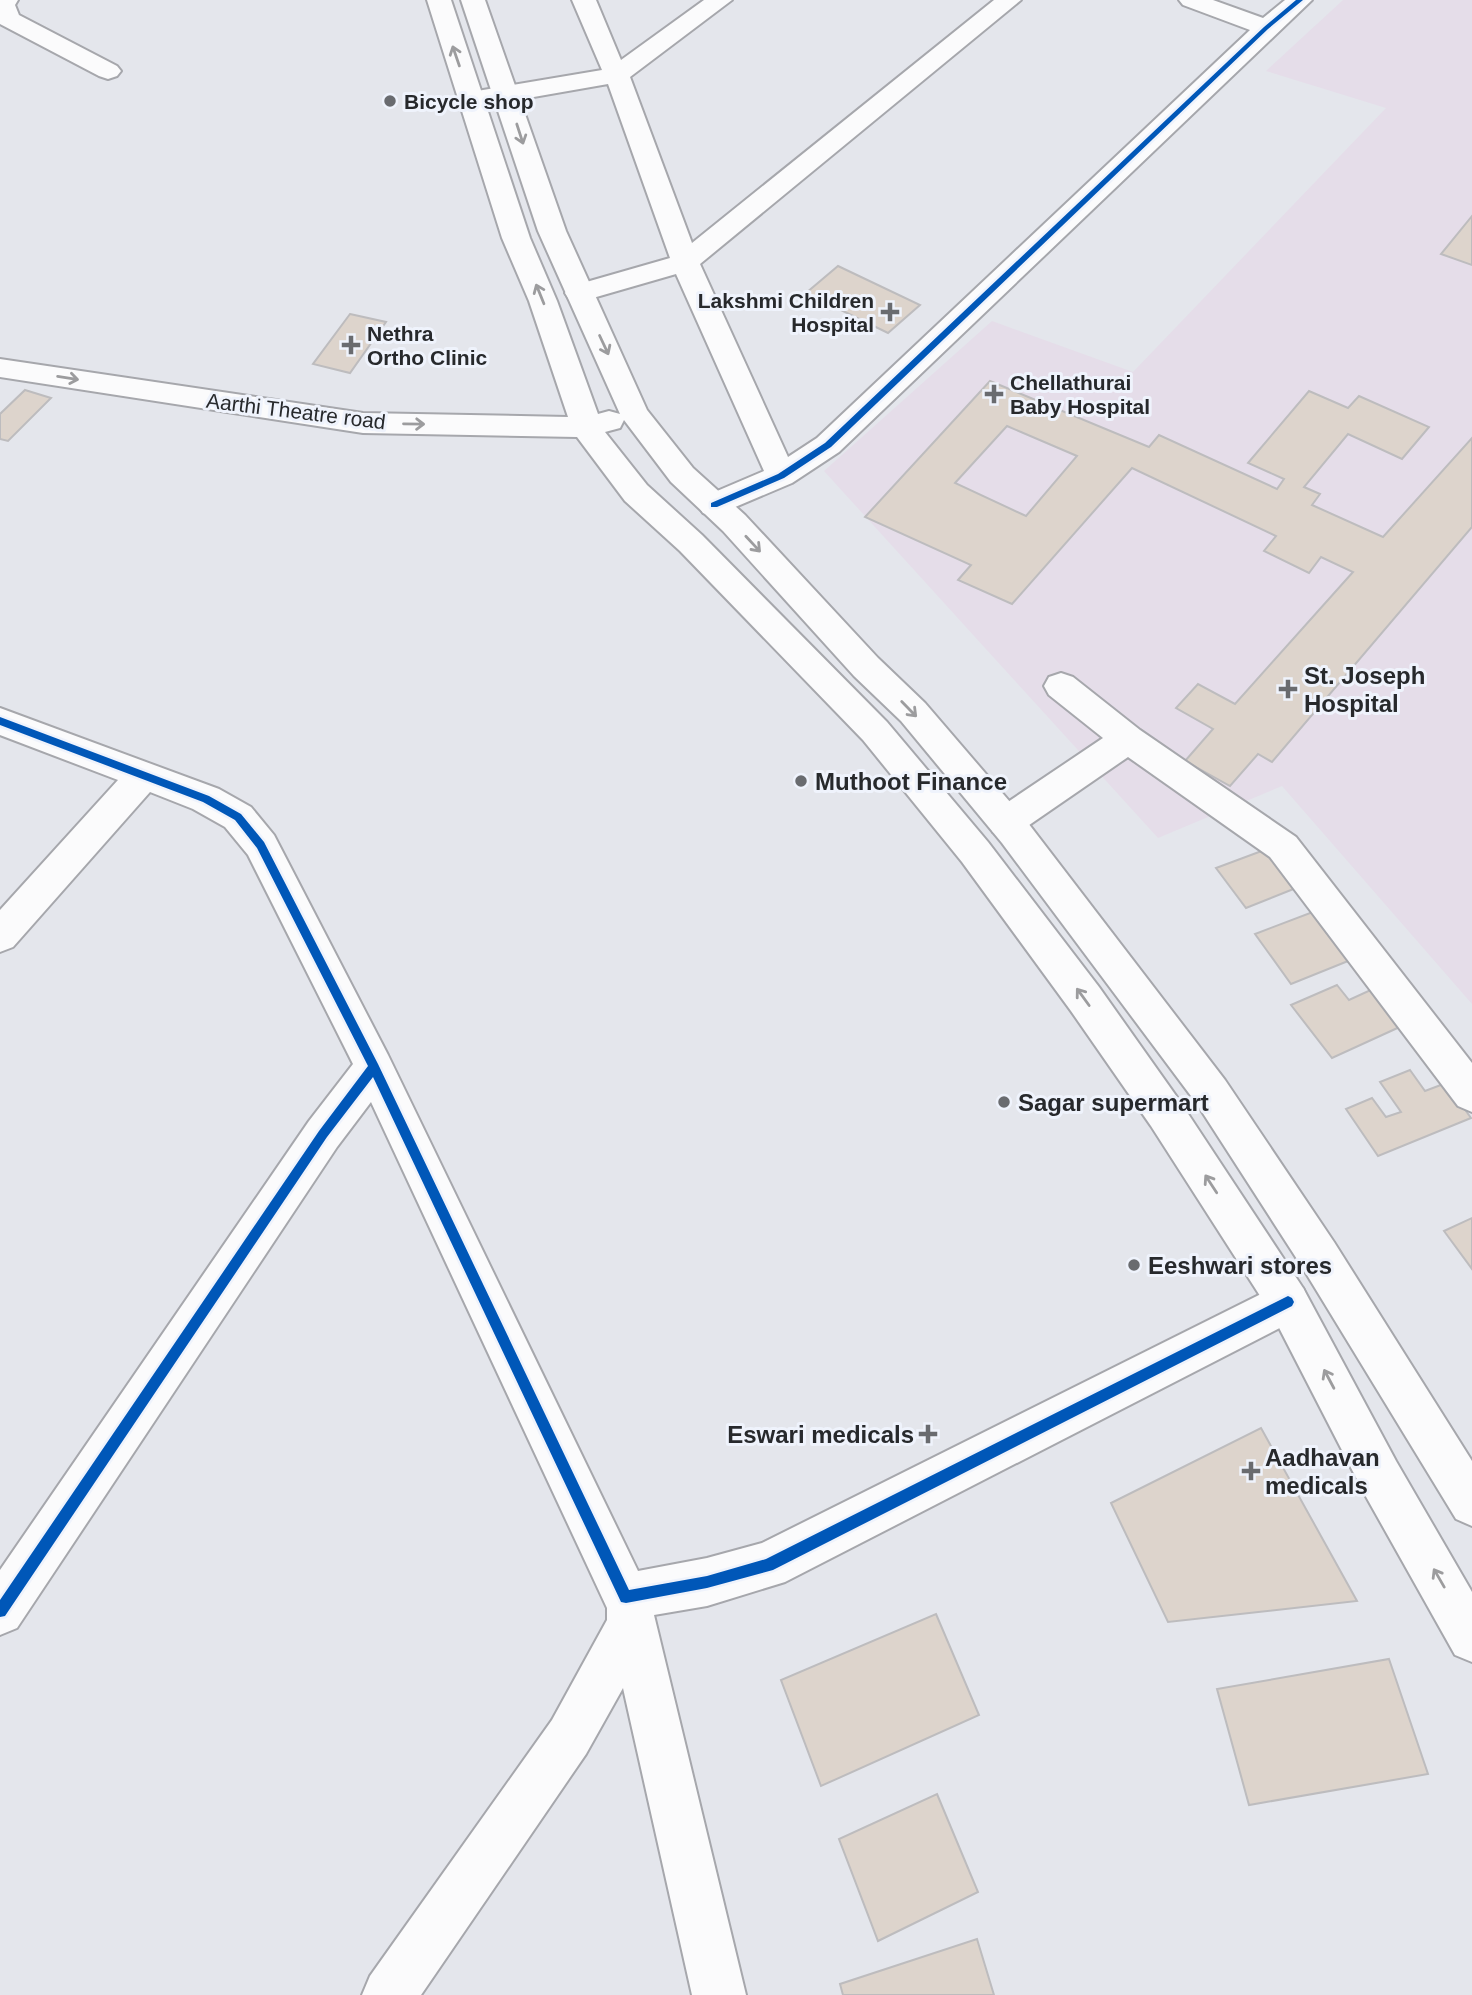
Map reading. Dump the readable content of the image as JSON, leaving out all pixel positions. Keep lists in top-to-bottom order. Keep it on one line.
{"streets":{"street":["Aarthi Theatre road"]},"one_way":["Aarthi Theatre road"],"places":{"other":["Bicycle shop","Muthoot Finance","Sagar supermart","Eeshwari stores"],"health":["Lakshmi Children Hospital","Nethra Ortho Clinic","Chellathurai Baby Hospital","St. Joseph Hospital","Eswari medicals","Aadhavan medicals"]}}
